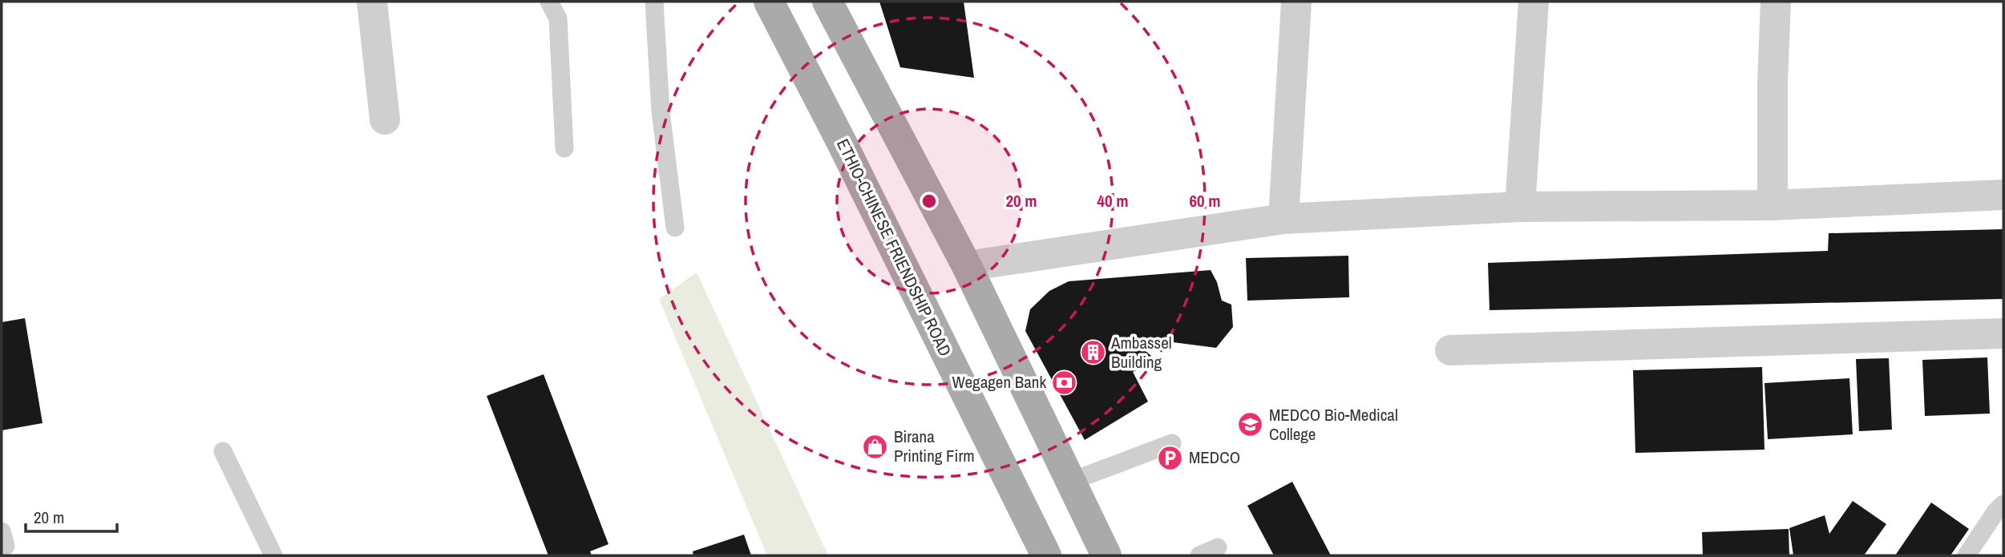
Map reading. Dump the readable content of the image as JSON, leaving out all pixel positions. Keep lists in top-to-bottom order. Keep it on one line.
{"streets":{"main road":["ETHIO-CHINESE FRIENDSHIP ROAD"]},"places":{"building":["Ambassel Building"],"bank":["Wegagen Bank"],"school or university":["MEDCO Bio-Medical College"],"shop":["Birana Printing Firm"],"parking":["MEDCO"]},"scale_bar":"20 m","rings":["20 m","40 m","60 m"]}
